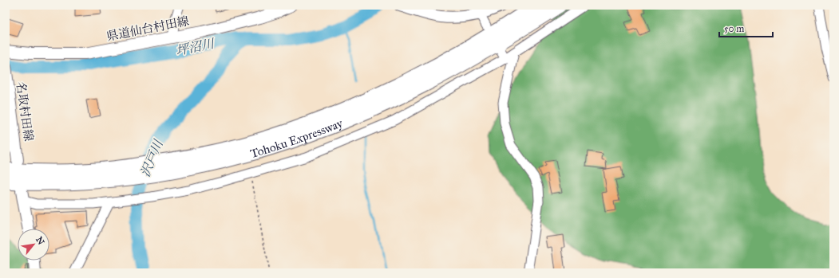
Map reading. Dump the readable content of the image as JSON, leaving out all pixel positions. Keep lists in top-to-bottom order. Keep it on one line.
{"streets":{"highway":["Tohoku Expressway"],"main road":["県道仙台村田線","名取村田線"]},"water":["坪沼川","沢戸川"],"scale_bar":"50 m","north":"top right"}
